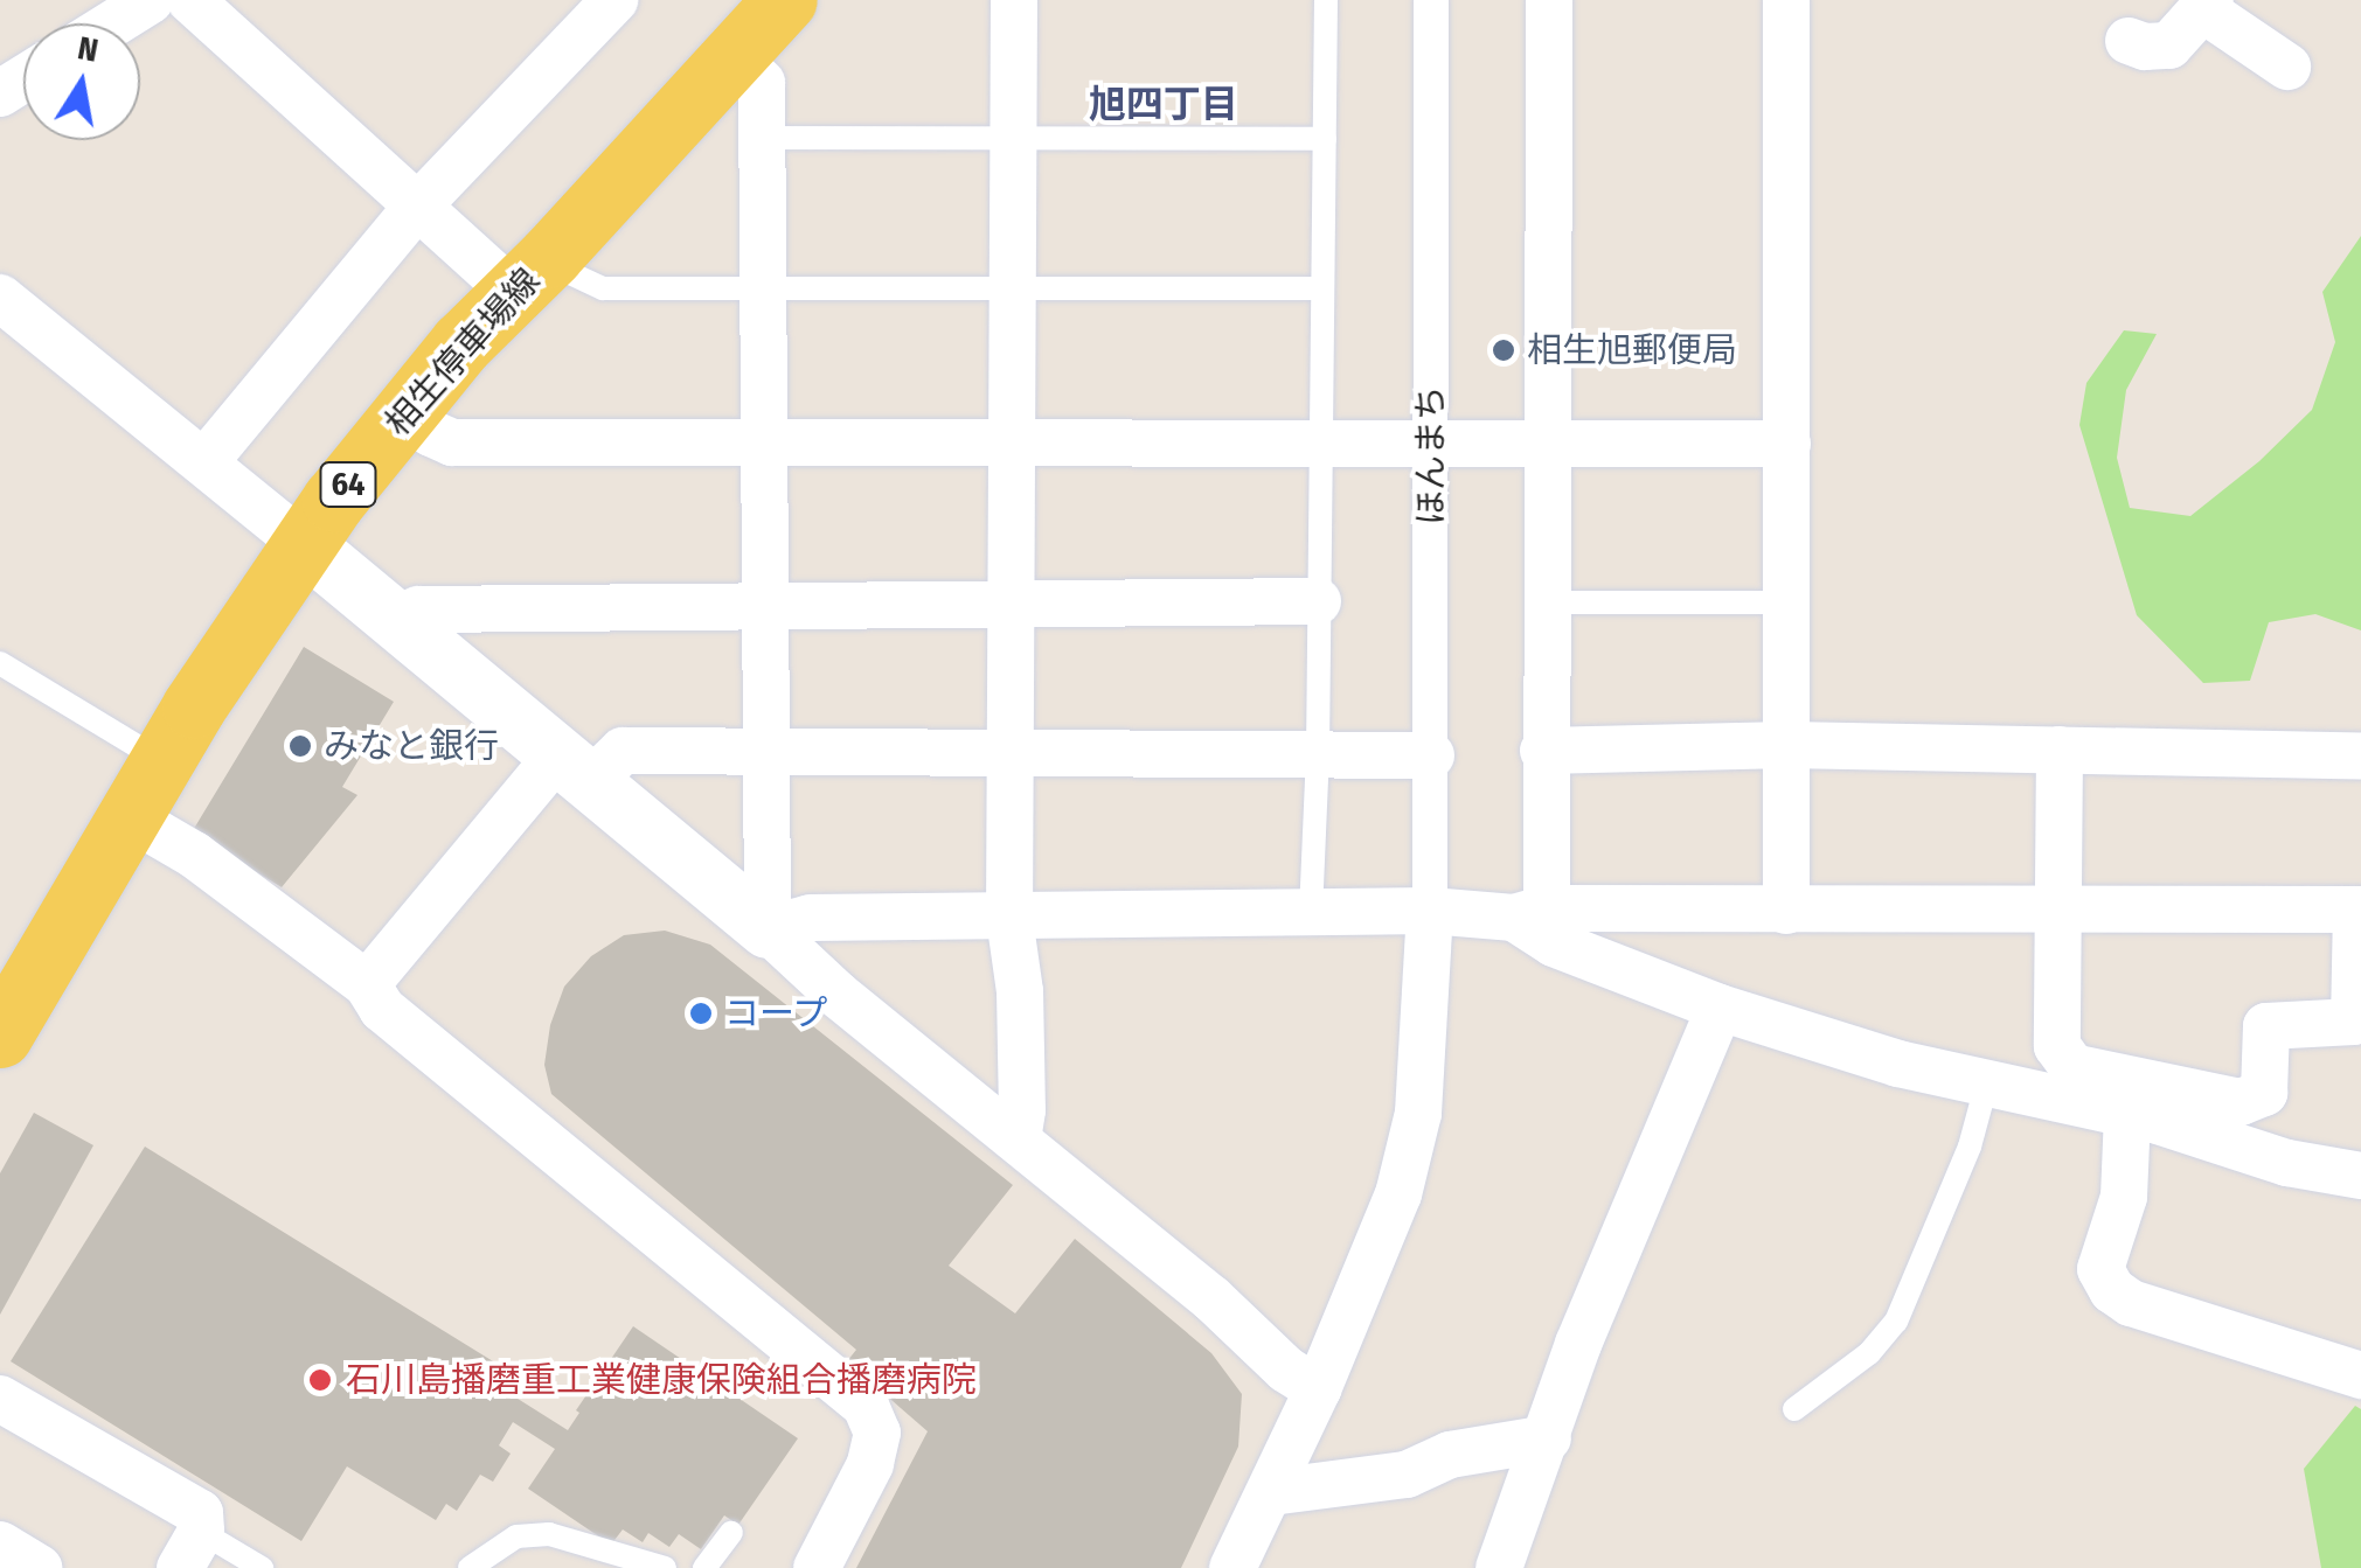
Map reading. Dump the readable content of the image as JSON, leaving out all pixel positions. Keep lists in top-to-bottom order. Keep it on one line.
{"streets":{"main road":["相生停車場線","64"],"street":["ほんまち"]},"districts":["旭四丁目"],"places":["相生旭郵便局","みなと銀行","コープ","石川島播磨重工業健康保険組合播磨病院"],"north":"top"}
